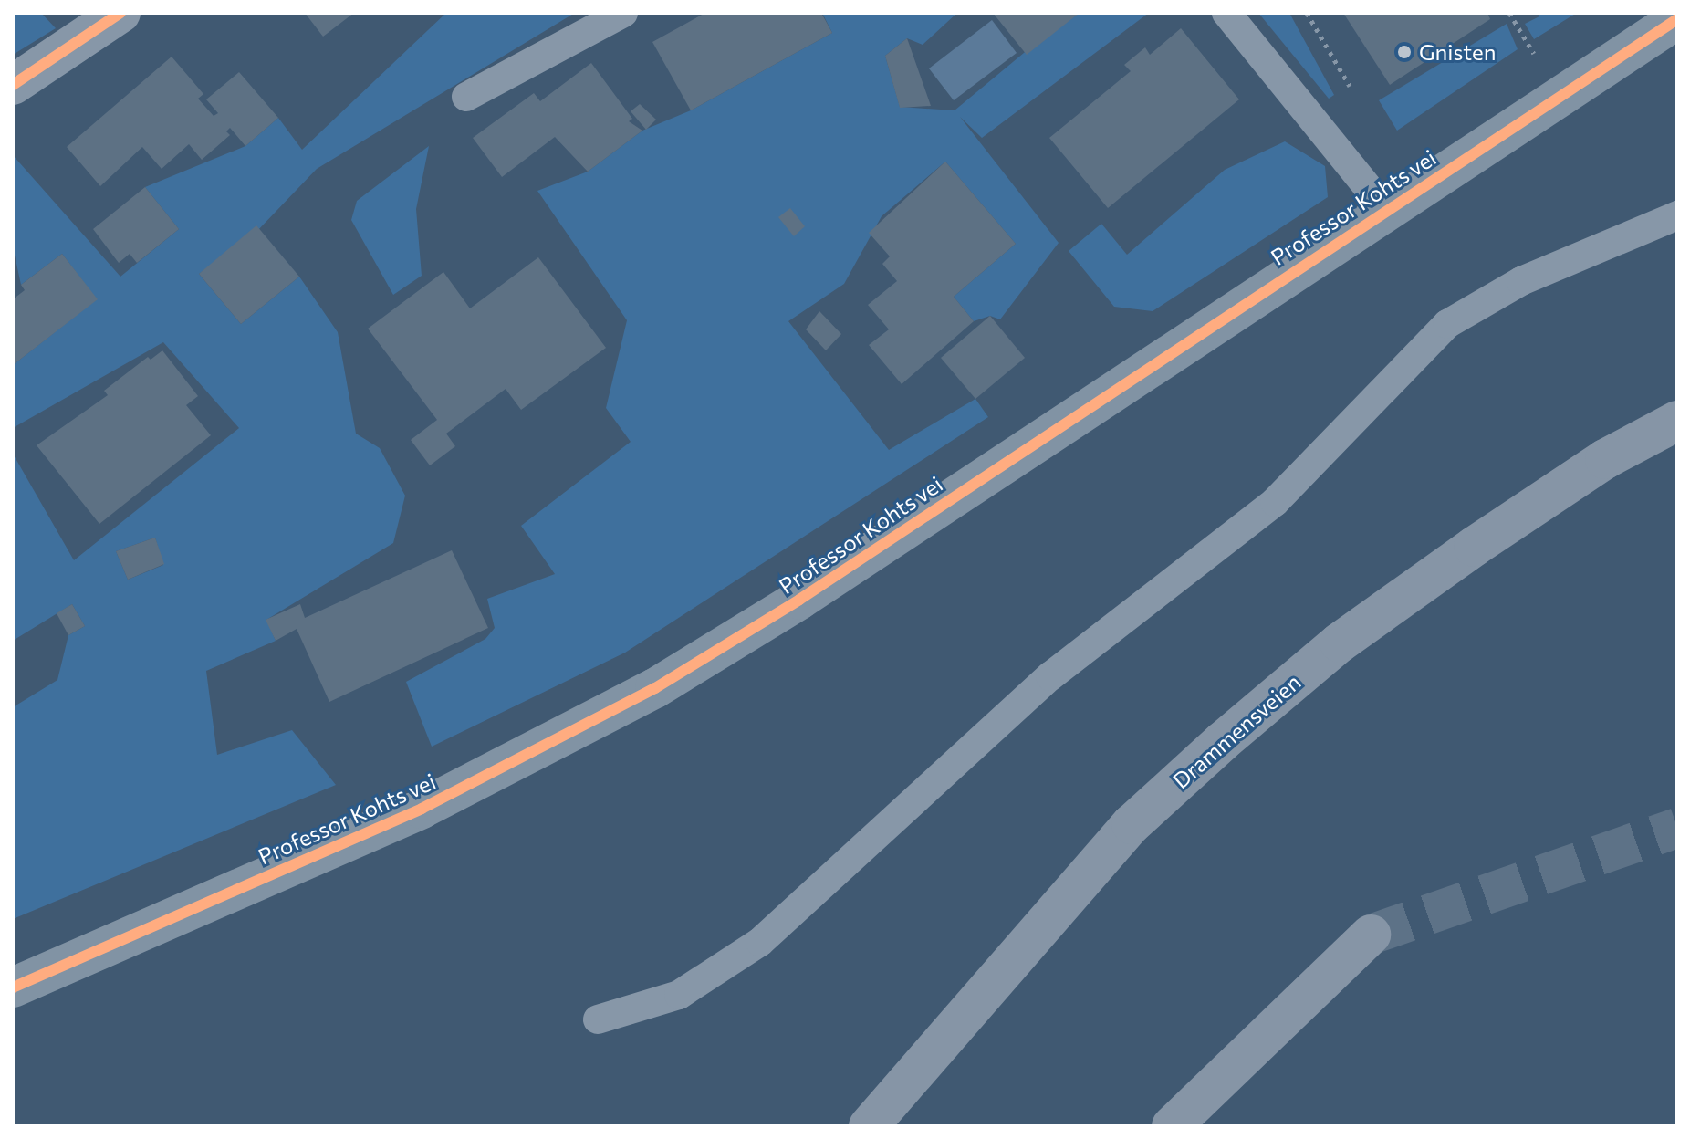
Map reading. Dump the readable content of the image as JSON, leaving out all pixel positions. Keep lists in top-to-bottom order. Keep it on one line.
{"streets":{"highway":["Drammensveien"],"main road":["Professor Kohts vei"]},"places":["Gnisten"]}
